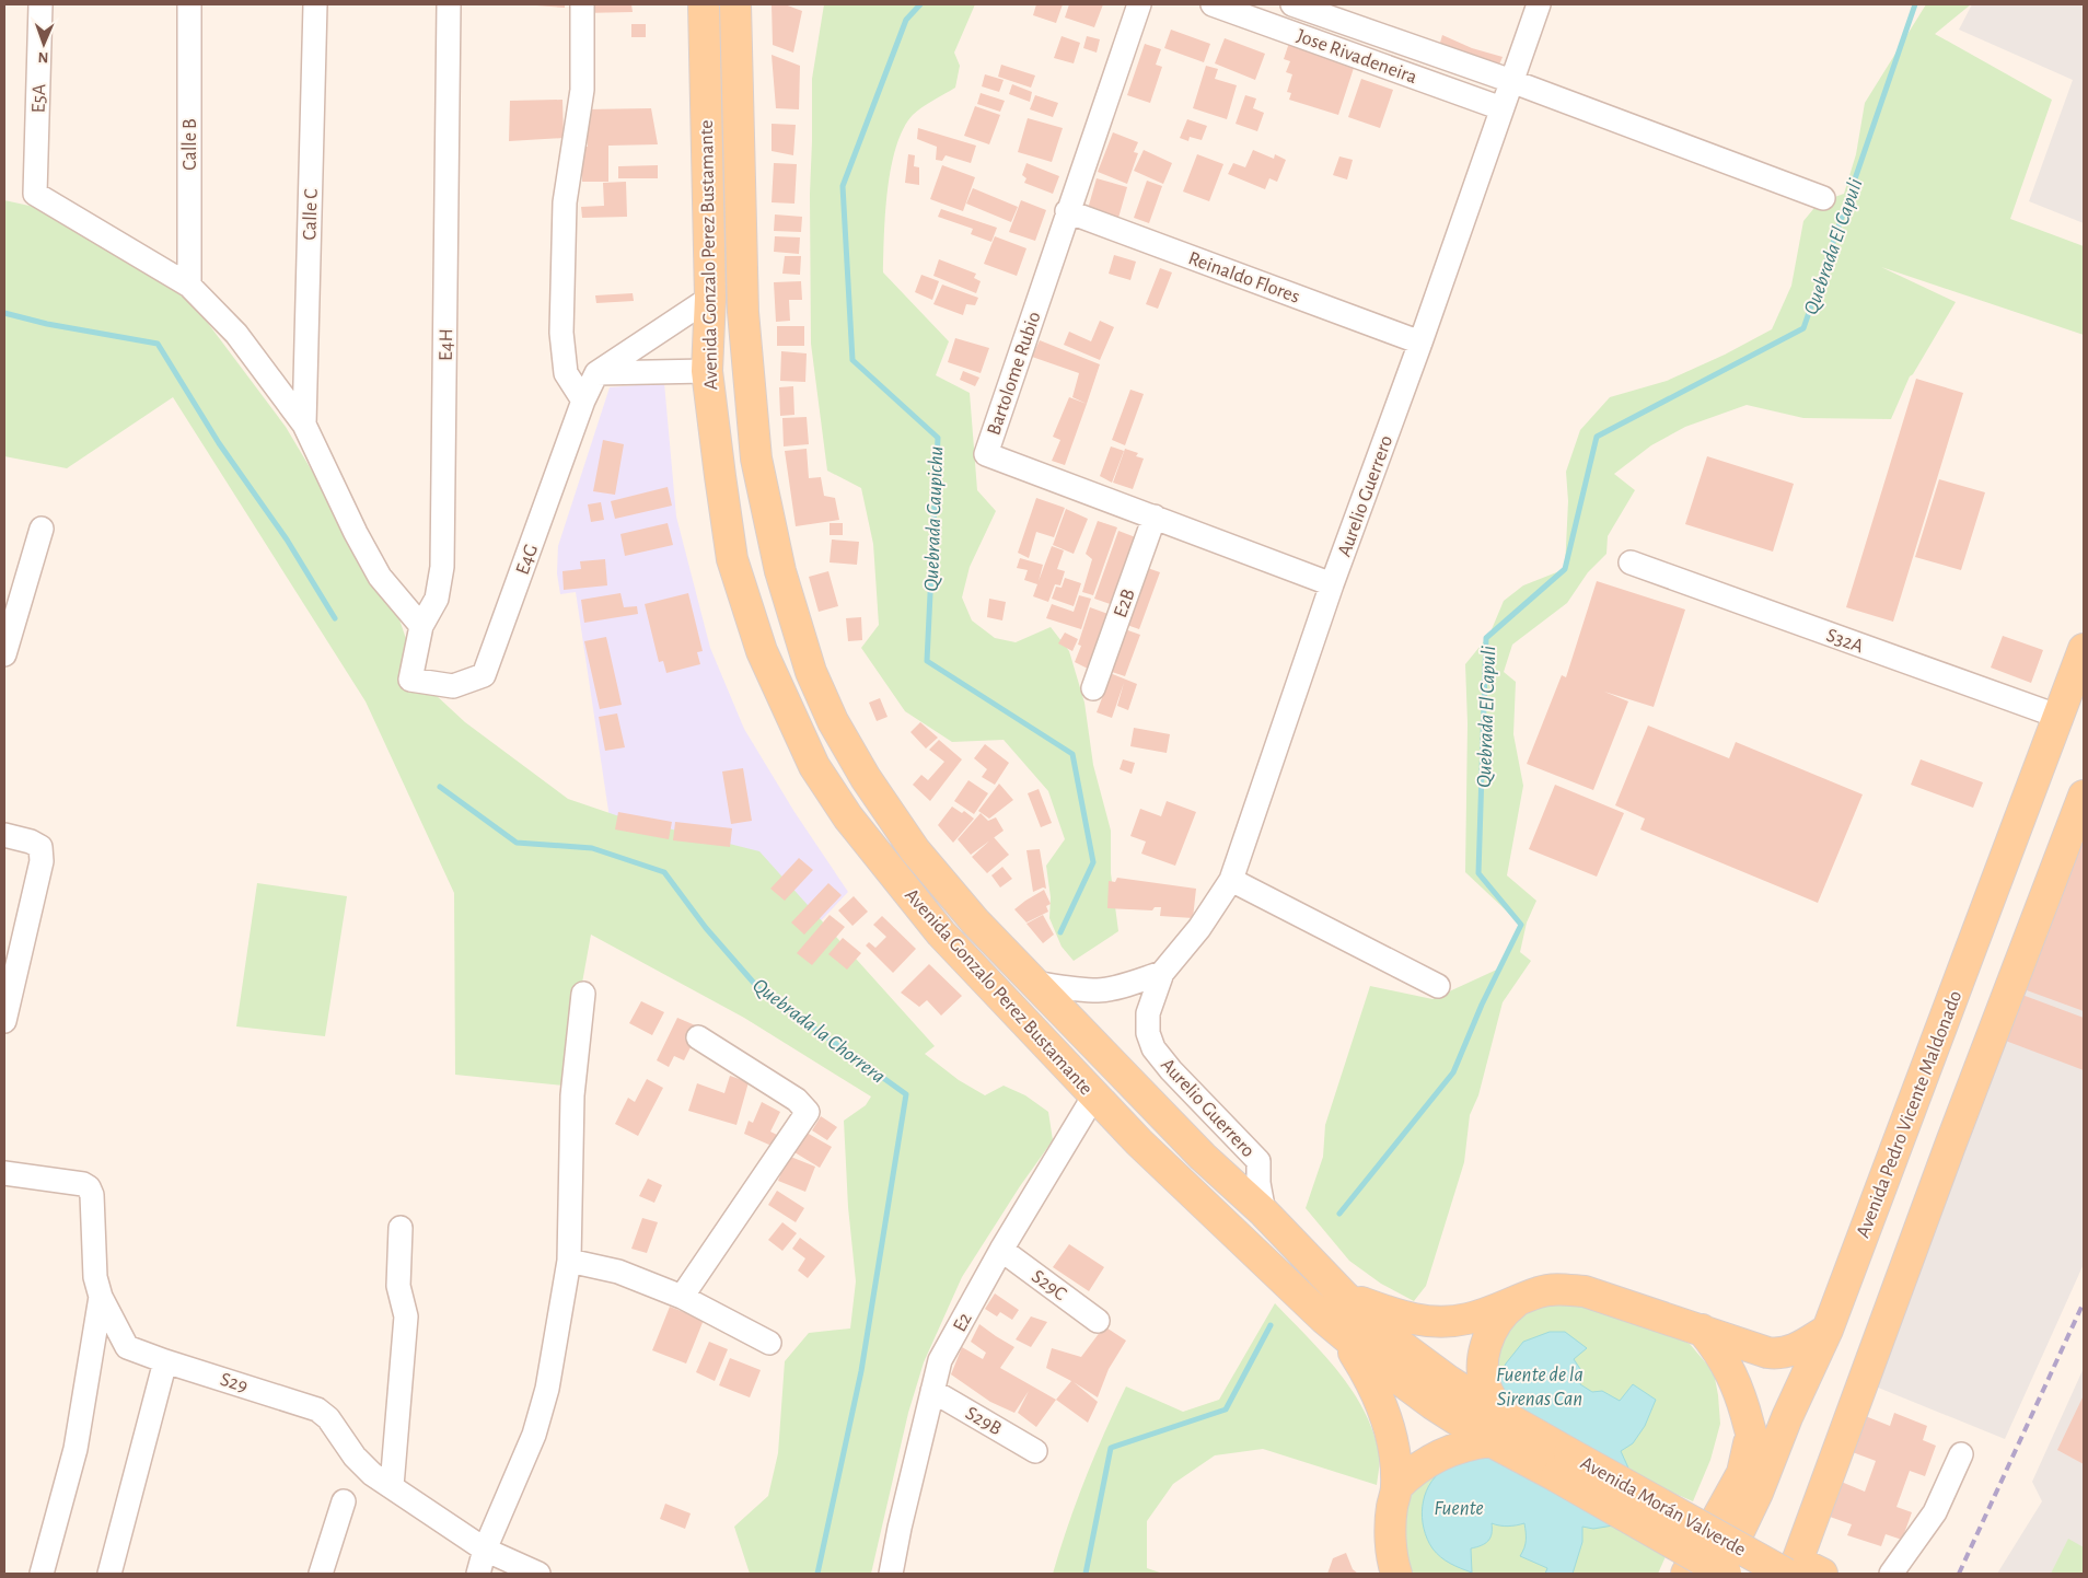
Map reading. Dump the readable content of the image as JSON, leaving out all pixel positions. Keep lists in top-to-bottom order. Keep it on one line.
{"streets":{"main road":["Avenida Gonzalo Perez Bustamante","Avenida Pedro Vicente Maldonado","Avenida Morán Valverde"],"street":["Jose Rivadeneira","E5A","Calle B","Calle C","Reinaldo Flores","E4H","Bartolome Rubio","Aurelio Guerrero","E4G","E2B","S32A","S29C","E2","S29","S29B"]},"crossings":[["Jose Rivadeneira","Aurelio Guerrero"],["E5A","Calle B"],["Avenida Gonzalo Perez Bustamante","Aurelio Guerrero"],["Avenida Gonzalo Perez Bustamante","E2"],["Avenida Gonzalo Perez Bustamante","Avenida Morán Valverde"],["Reinaldo Flores","Bartolome Rubio"],["Reinaldo Flores","Aurelio Guerrero"],["E4H","E4G"],["Bartolome Rubio","Aurelio Guerrero"],["Bartolome Rubio","E2B"],["S32A","Avenida Pedro Vicente Maldonado"],["S29C","E2"],["E2","S29B"]],"water":["Quebrada El Capuli","Quebrada Caupichu","Quebrada la Chorrera","Fuente de la Sirenas Can","Fuente"],"north":"bottom"}
